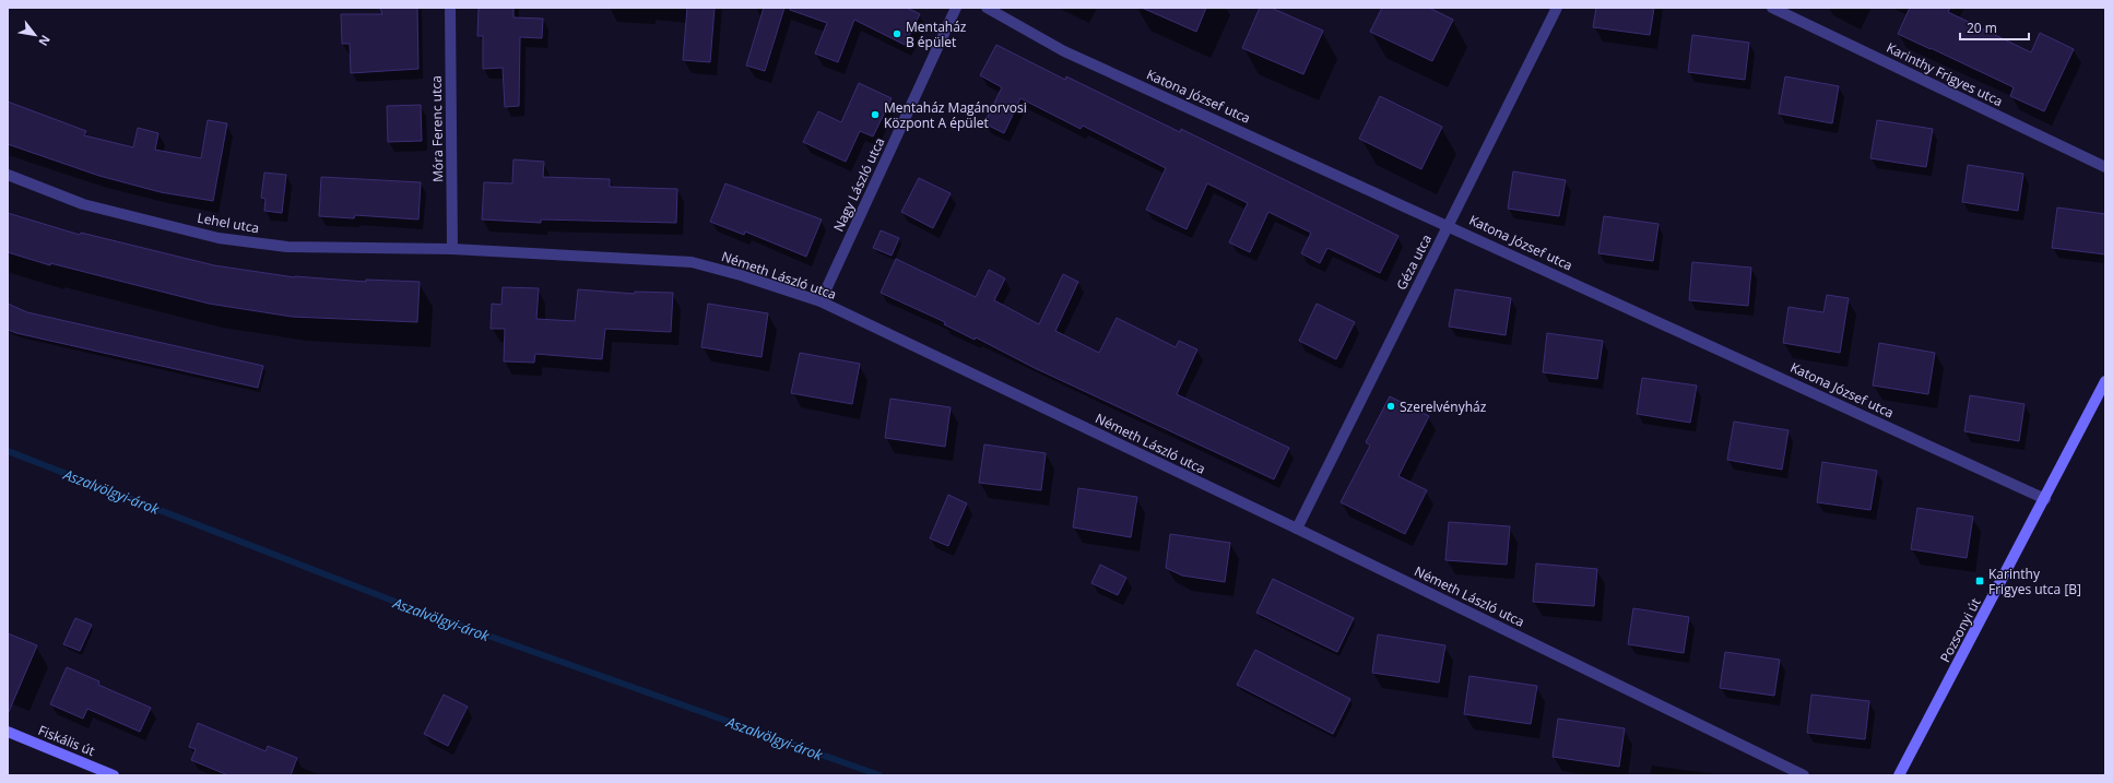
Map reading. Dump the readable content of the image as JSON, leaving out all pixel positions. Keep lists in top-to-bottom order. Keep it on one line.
{"streets":{"street":["Karinthy Frigyes utca","Katona József utca","Móra Ferenc utca","Nagy László utca","Lehel utca","Géza utca","Németh László utca","Pozsonyi út","Fiskális út"]},"crossings":[["Katona József utca","Géza utca"],["Katona József utca","Pozsonyi út"],["Móra Ferenc utca","Lehel utca"],["Móra Ferenc utca","Németh László utca"],["Nagy László utca","Németh László utca"],["Lehel utca","Németh László utca"],["Géza utca","Németh László utca"]],"water":["Aszalvölgyi-árok"],"places":{"other":["Mentaház B épület","Mentaház Magánorvosi Központ A épület","Szerelvényház"],"transit":["Karinthy Frigyes utca [B]"]},"scale_bar":"20 m","north":"bottom right"}
